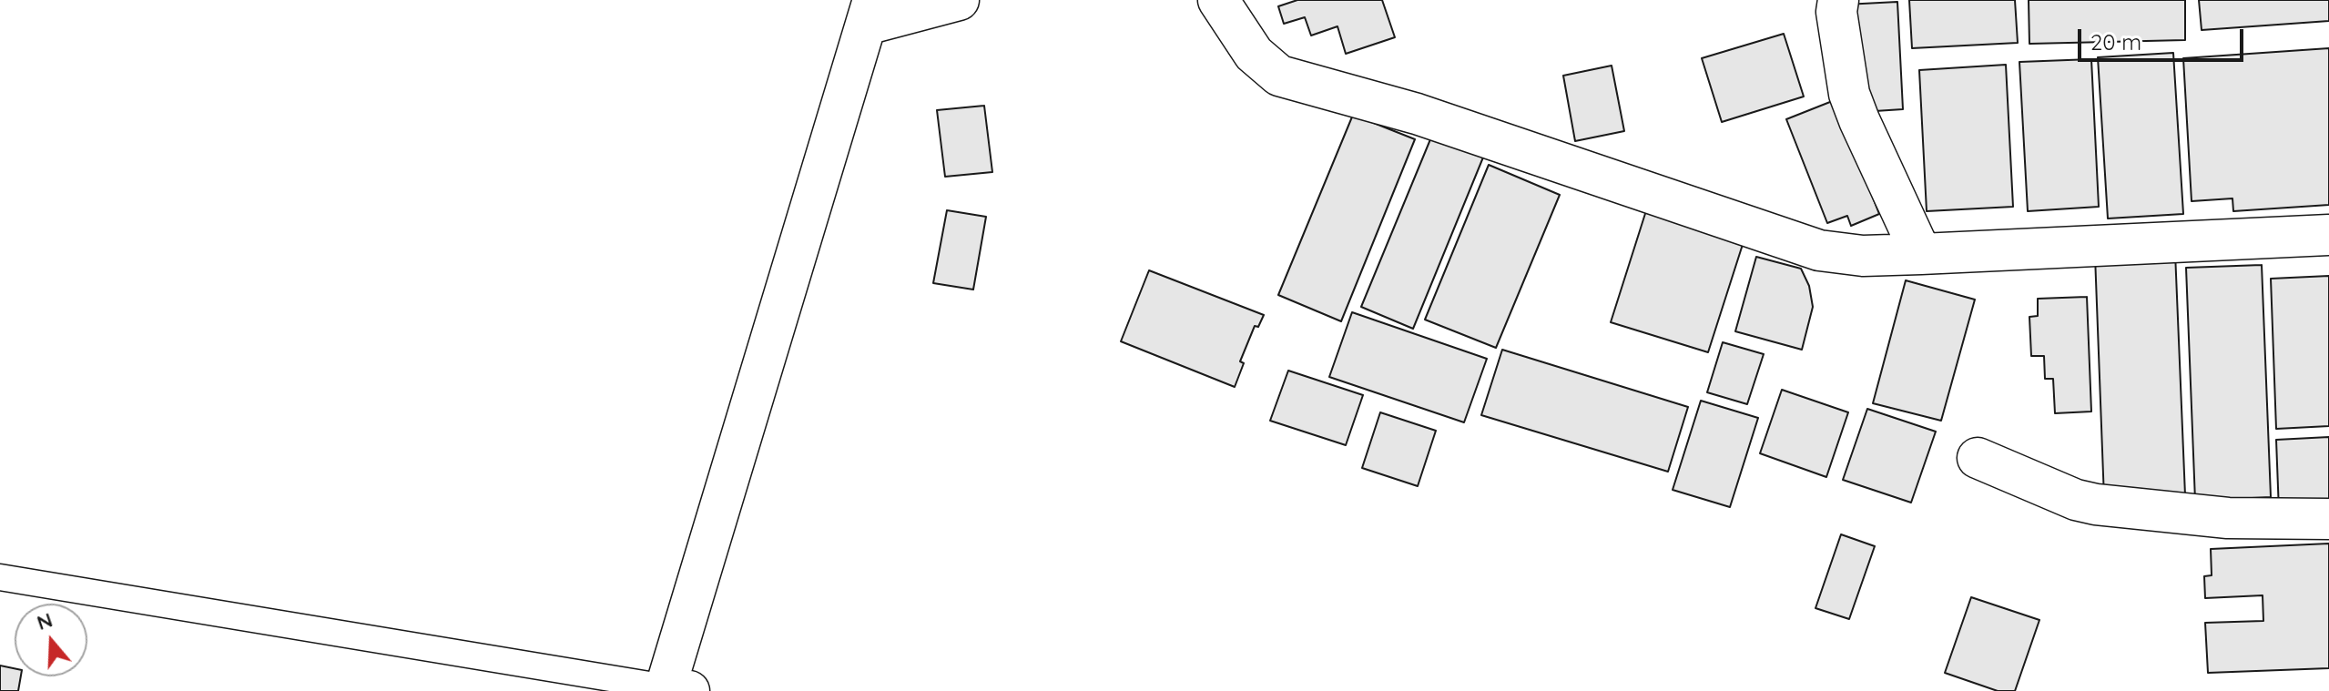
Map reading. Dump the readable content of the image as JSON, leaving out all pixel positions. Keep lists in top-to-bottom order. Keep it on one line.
{"scale_bar":"20 m","north":"top"}
